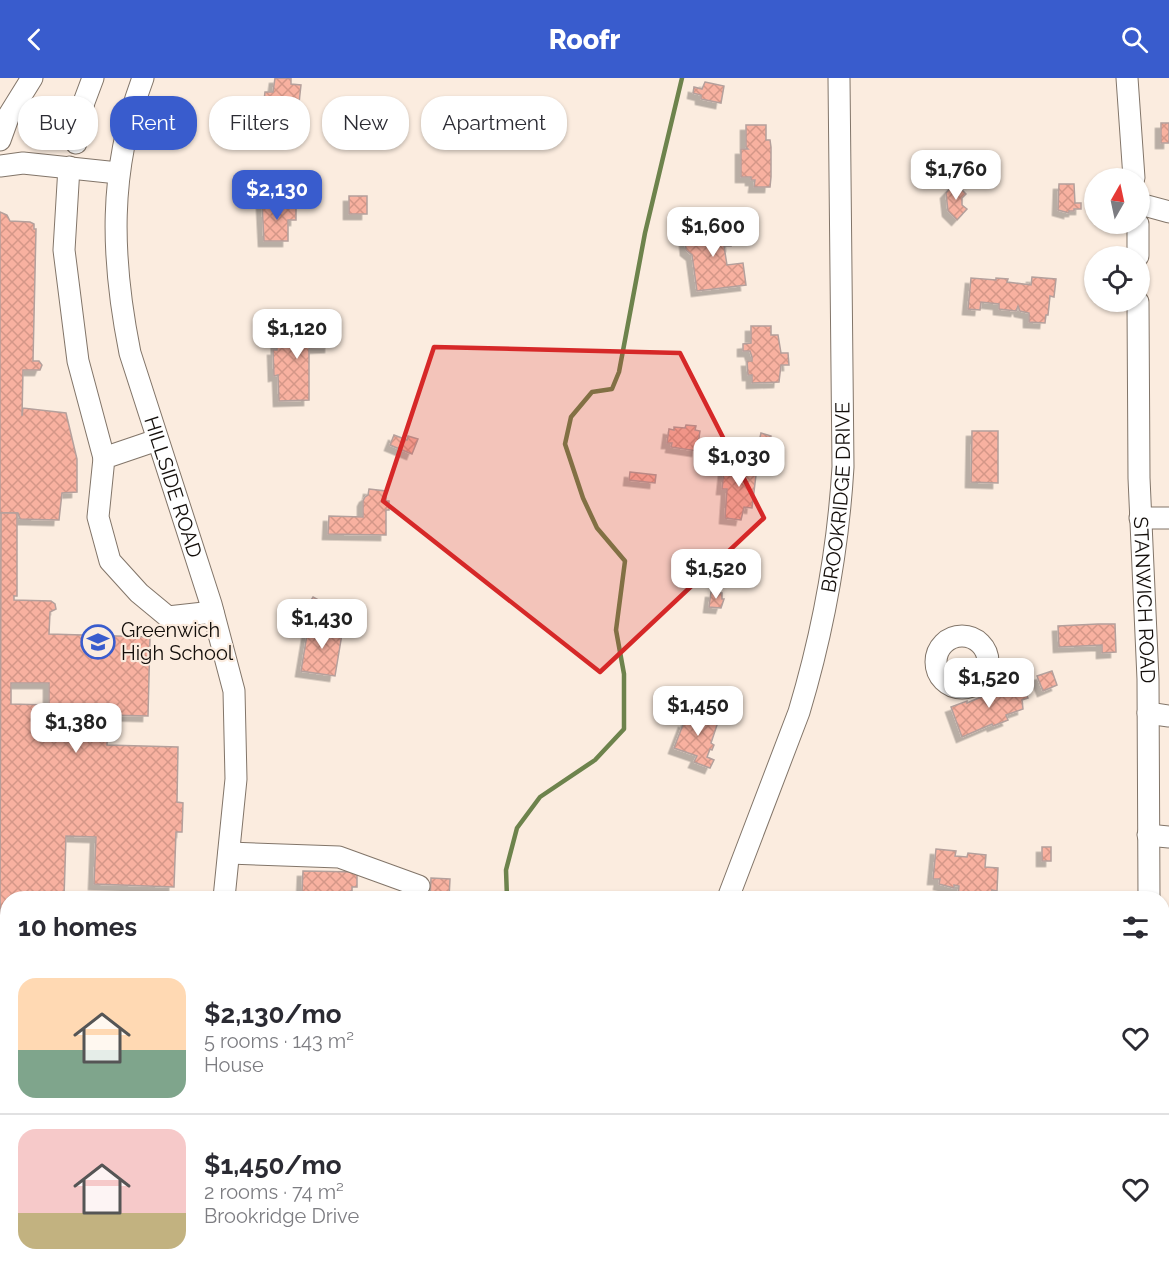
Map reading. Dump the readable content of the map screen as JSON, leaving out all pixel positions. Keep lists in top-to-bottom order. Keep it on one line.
{"streets":{"street":["HILLSIDE ROAD","BROOKRIDGE DRIVE","STANWICH ROAD"]},"places":{"school or university":["Greenwich High School"]},"north":"top","page":{"header":"Roofr","chip":["Buy","Rent","Filters","New","Apartment"],"price":["$1,760","$2,130","$1,600","$1,120","$1,030","$1,520","$1,430","$1,520","$1,450","$1,380"],"heading":"10 homes","list":[{"name":"$2,130/mo","note":"5 rooms · 143 m² · House"},{"name":"$1,450/mo","note":"2 rooms · 74 m² · Brookridge Drive"}]}}
